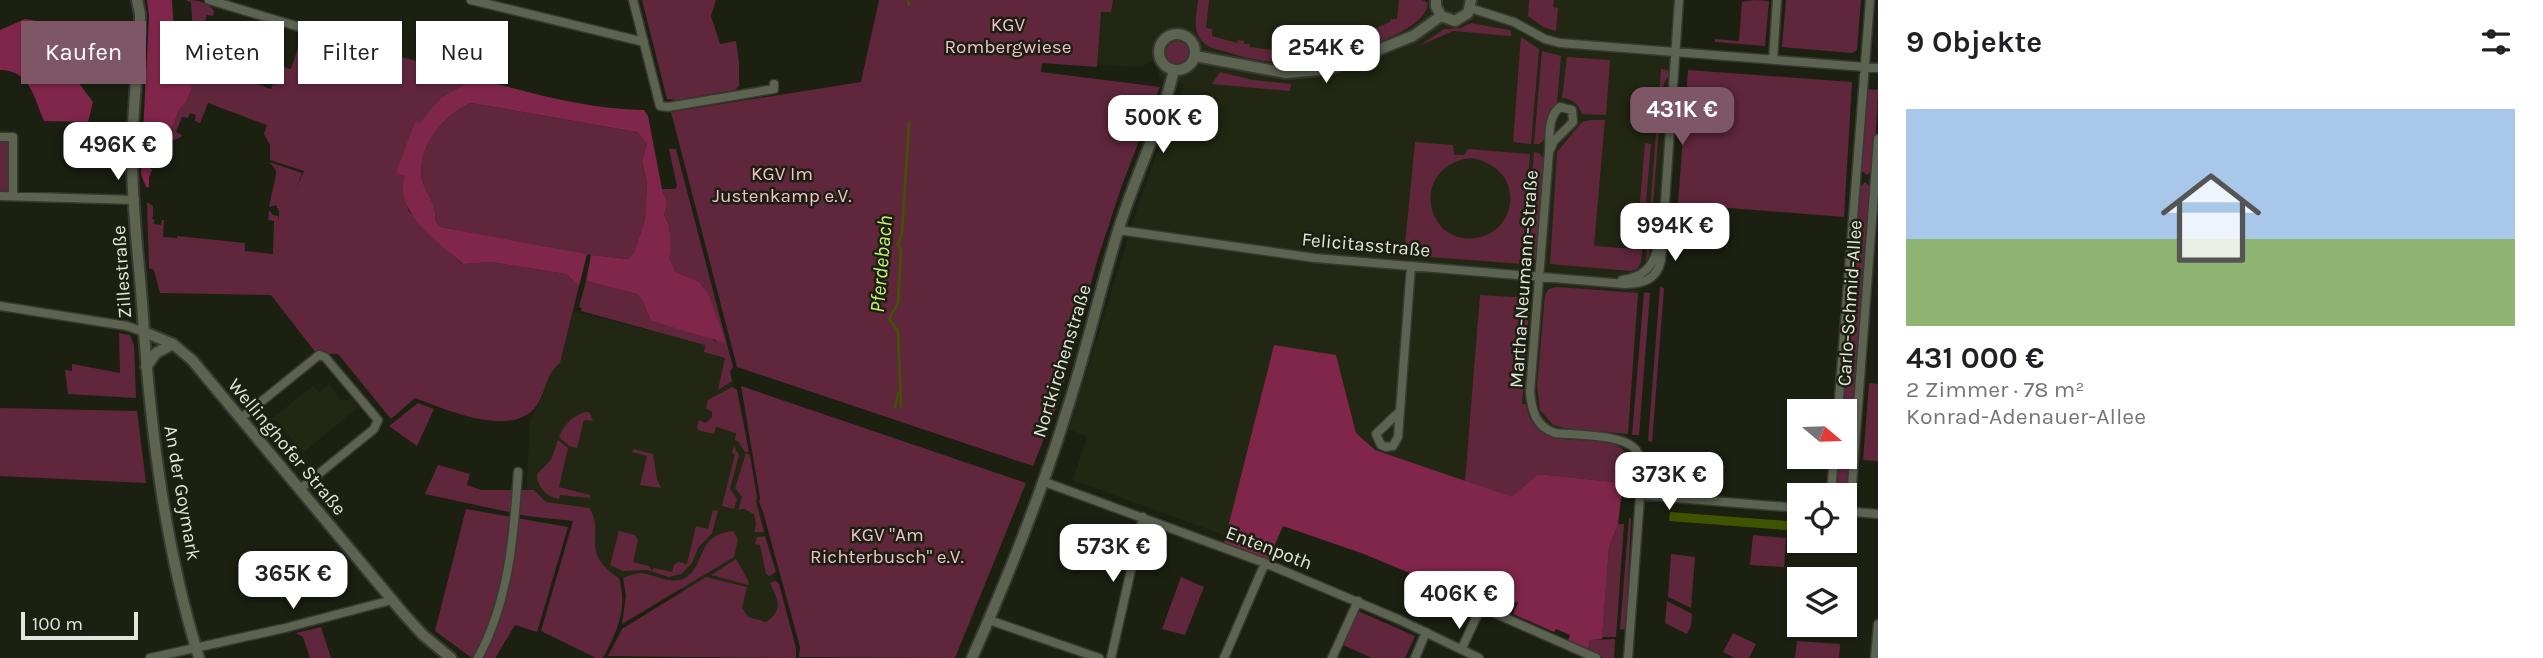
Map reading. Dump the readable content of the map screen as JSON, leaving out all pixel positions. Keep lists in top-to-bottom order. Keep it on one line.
{"streets":{"main road":["Zillestraße","Nortkirchenstraße","Wellinghofer Straße","An der Goymark"],"street":["Felicitasstraße","Martha-Neumann-Straße","Carlo-Schmid-Allee","Entenpoth"]},"crossings":[["Felicitasstraße","Martha-Neumann-Straße"],["Felicitasstraße","Nortkirchenstraße"],["Zillestraße","Wellinghofer Straße"],["Zillestraße","An der Goymark"],["Nortkirchenstraße","Entenpoth"],["Wellinghofer Straße","An der Goymark"]],"water":["Pferdebach"],"parks":["KGV Rombergwiese","KGV Im Justenkamp e.V.","KGV \"Am Richterbusch\" e.V."],"scale_bar":"100 m","north":"right","page":{"heading":"9 Objekte","chip":["Kaufen","Mieten","Filter","Neu"],"price":["254K €","431K €","500K €","496K €","994K €","373K €","573K €","365K €","406K €"],"list":[{"name":"431 000 €","note":"2 Zimmer · 78 m² · Konrad-Adenauer-Allee"}],"scale":"100 m"}}
